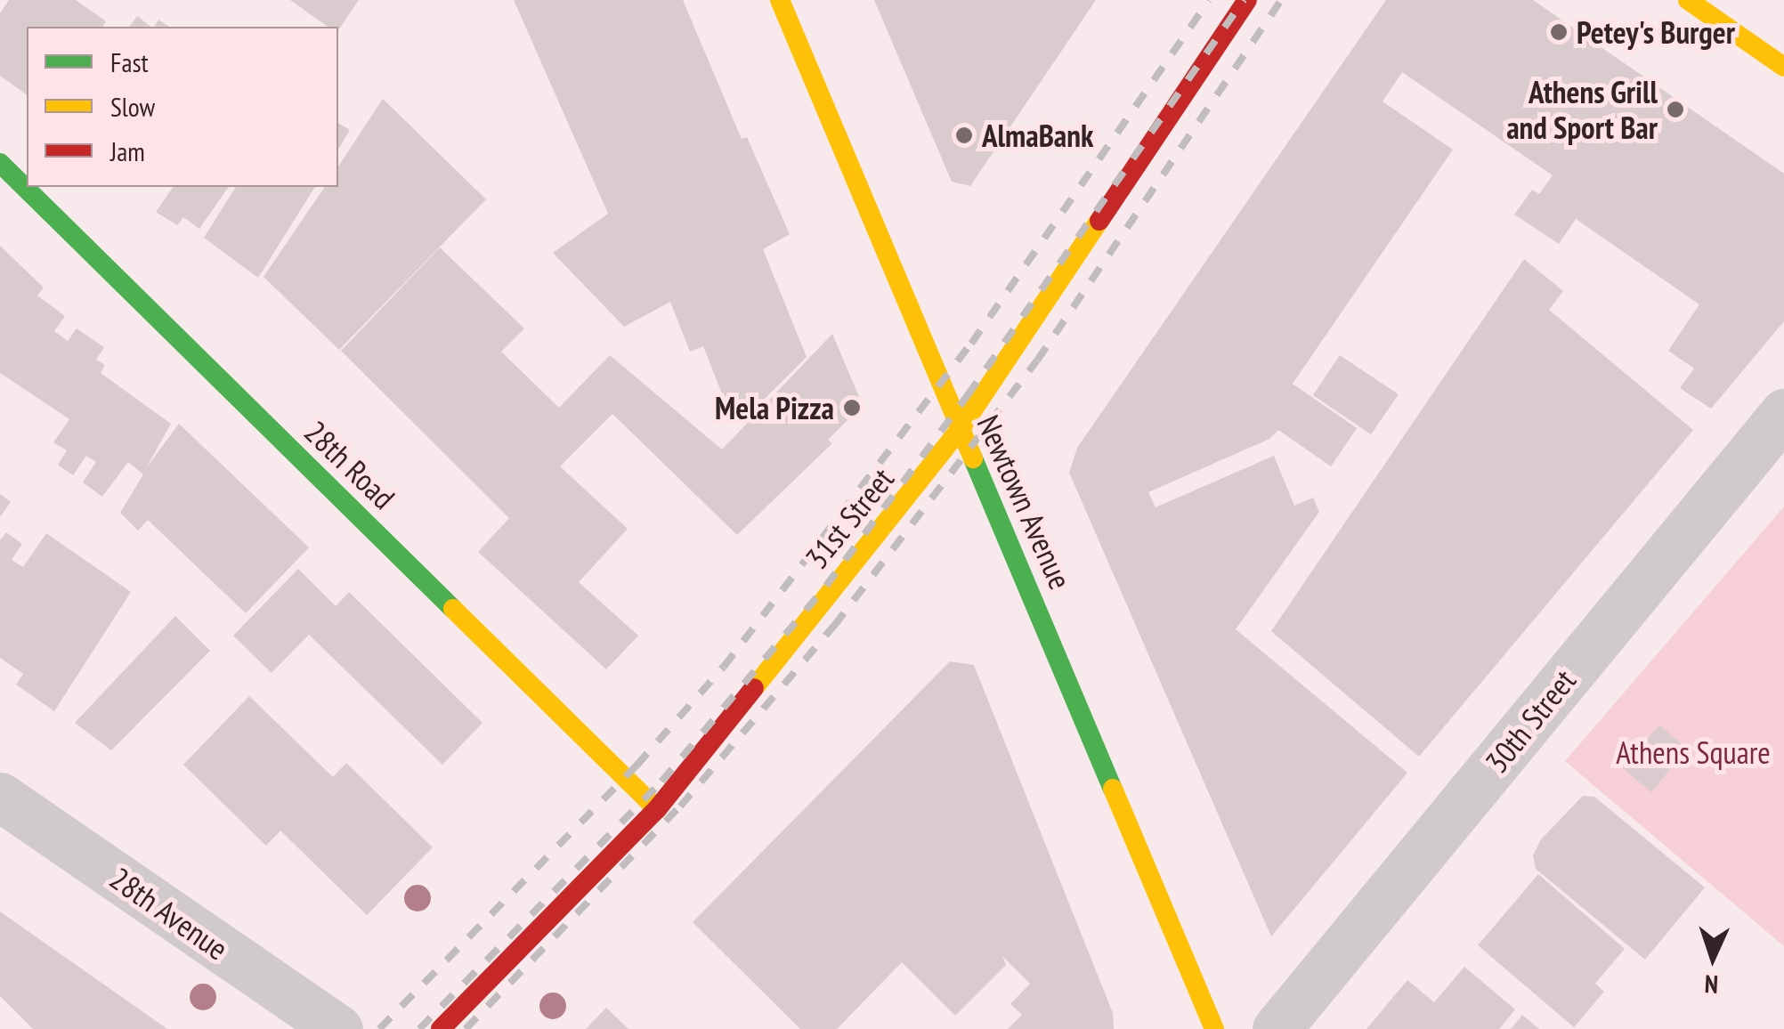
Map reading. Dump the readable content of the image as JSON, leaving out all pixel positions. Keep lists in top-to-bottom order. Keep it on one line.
{"streets":{"street":["28th Road","Newtown Avenue","31st Street","30th Street","28th Avenue"]},"crossings":[["28th Road","31st Street"],["Newtown Avenue","31st Street"]],"parks":["Athens Square"],"places":["Petey's Burger","Athens Grill and Sport Bar","AlmaBank","Mela Pizza"],"legend":["Fast","Slow","Jam"],"north":"bottom"}
